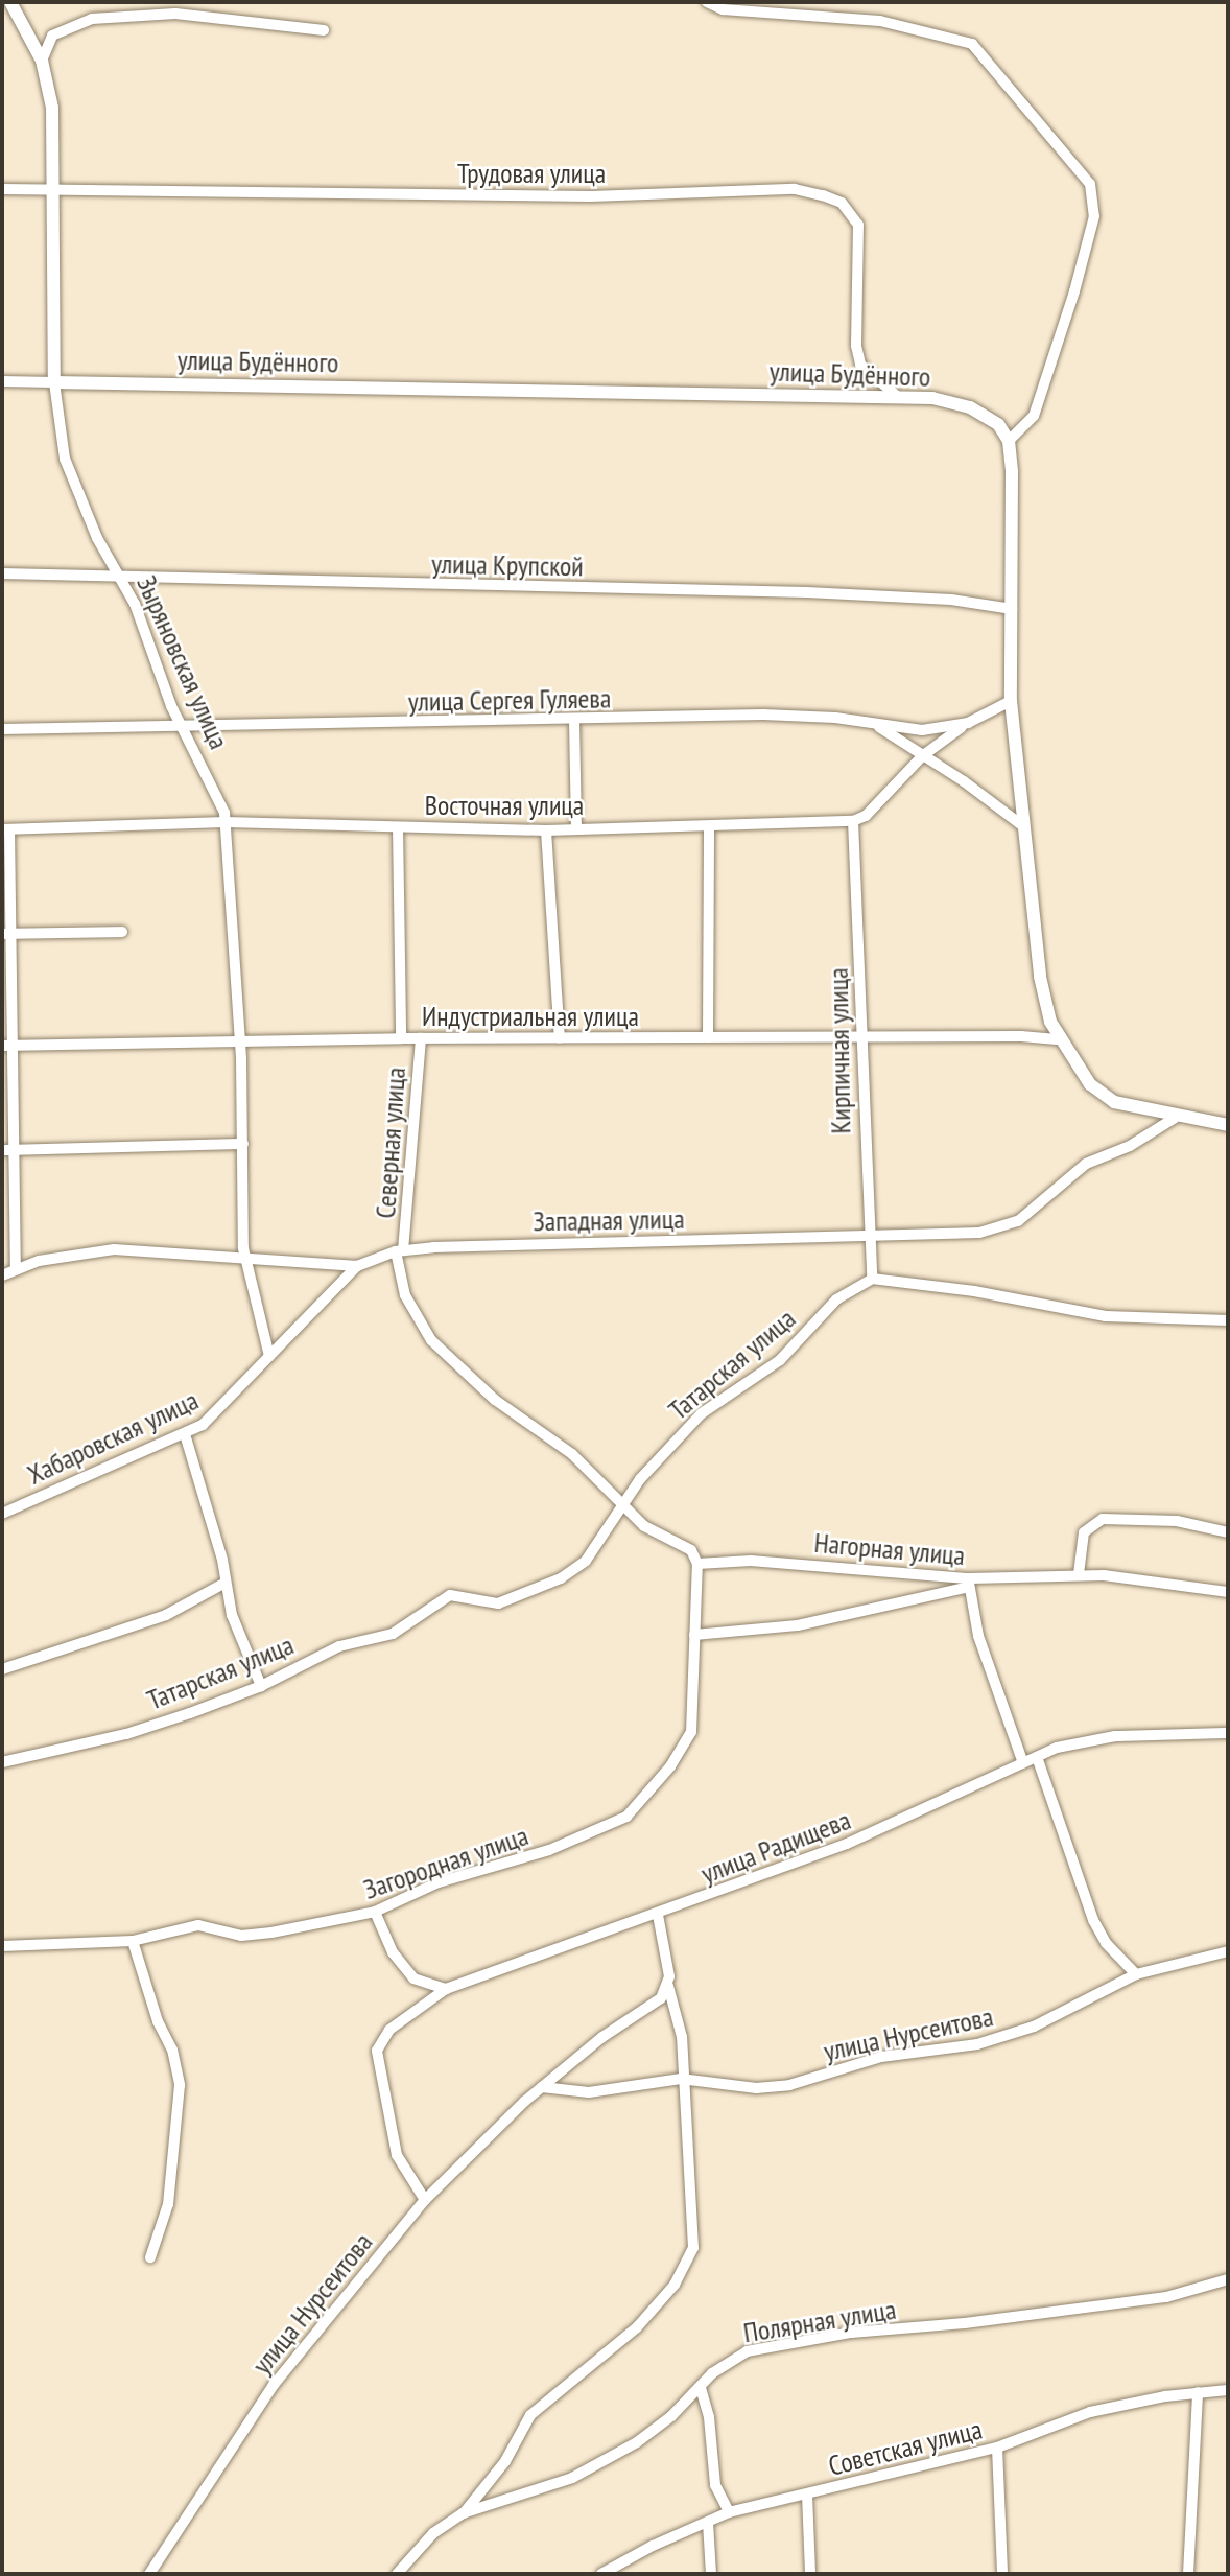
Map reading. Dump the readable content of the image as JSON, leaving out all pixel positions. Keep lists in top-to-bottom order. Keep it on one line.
{"streets":{"street":["Трудовая улица","улица Будённого","улица Крупской","Зыряновская улица","улица Сергея Гуляева","Восточная улица","Индустриальная улица","Кирпичная улица","Северная улица","Западная улица","Татарская улица","Хабаровская улица","Нагорная улица","улица Радищева","Загородная улица","улица Нурсеитова","Полярная улица","Советская улица"]},"crossings":[["Трудовая улица","улица Будённого"],["Трудовая улица","Зыряновская улица"],["улица Будённого","Зыряновская улица"],["улица Крупской","Зыряновская улица"],["Зыряновская улица","улица Сергея Гуляева"],["Зыряновская улица","Восточная улица"],["Зыряновская улица","Индустриальная улица"],["Зыряновская улица","Западная улица"],["Зыряновская улица","Хабаровская улица"],["Восточная улица","Кирпичная улица"],["Восточная улица","Северная улица"],["Индустриальная улица","Кирпичная улица"],["Индустриальная улица","Северная улица"],["Кирпичная улица","Западная улица"],["Кирпичная улица","Татарская улица"],["Северная улица","Западная улица"],["Северная улица","Татарская улица"],["Северная улица","Нагорная улица"],["Северная улица","Загородная улица"],["Западная улица","Хабаровская улица"],["Нагорная улица","Загородная улица"],["улица Радищева","улица Нурсеитова"]]}
